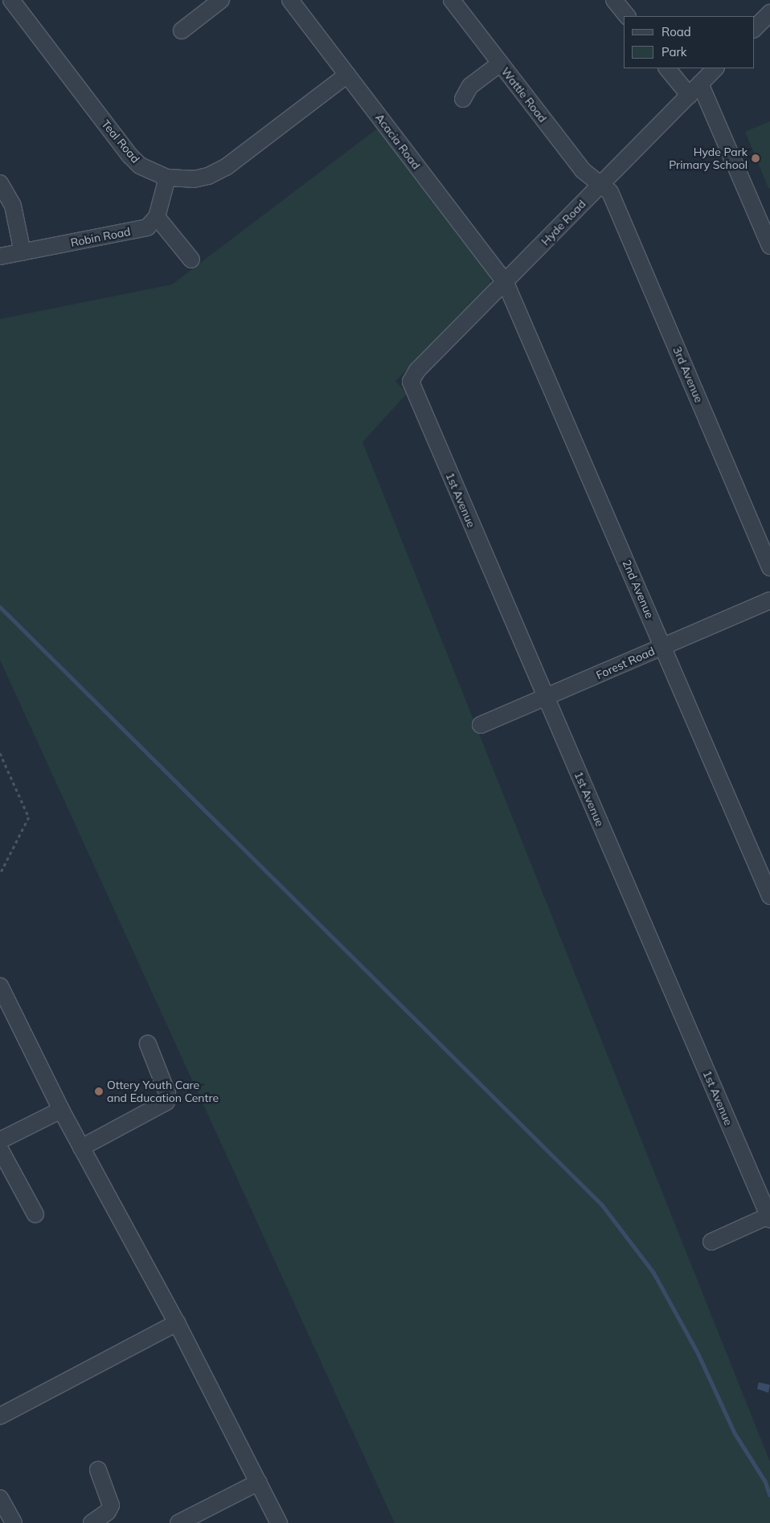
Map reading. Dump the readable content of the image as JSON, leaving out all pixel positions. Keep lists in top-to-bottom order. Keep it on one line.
{"streets":{"street":["Wattle Road","Teal Road","Acacia Road","Hyde Road","Robin Road","3rd Avenue","1st Avenue","2nd Avenue","Forest Road"]},"crossings":[["Wattle Road","Hyde Road"],["Wattle Road","3rd Avenue"],["Teal Road","Acacia Road"],["Acacia Road","Hyde Road"],["Acacia Road","2nd Avenue"],["Hyde Road","3rd Avenue"],["Hyde Road","1st Avenue"],["Hyde Road","2nd Avenue"],["1st Avenue","Forest Road"],["2nd Avenue","Forest Road"]],"places":["Hyde Park Primary School","Ottery Youth Care and Education Centre"],"legend":["Road","Park"]}
